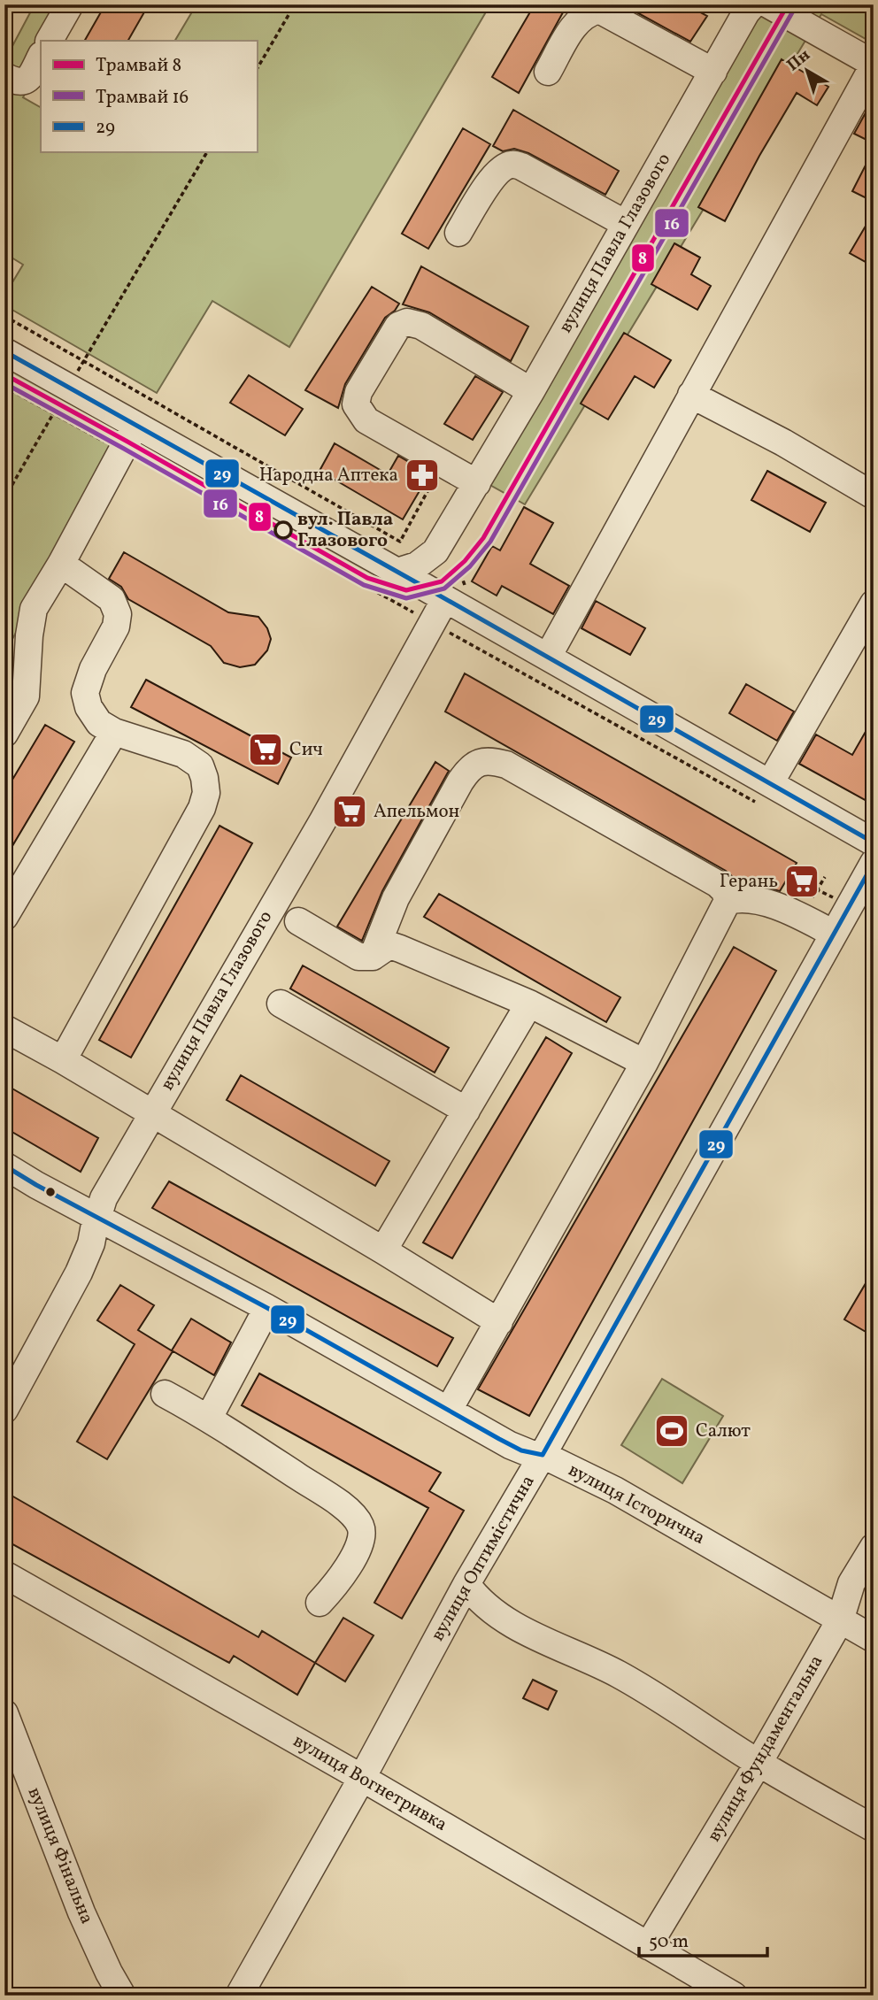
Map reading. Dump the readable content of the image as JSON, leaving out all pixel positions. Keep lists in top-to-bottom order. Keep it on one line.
{"streets":{"street":["вулиця Павла Глазового","вулиця Історична","вулиця Оптимістична","вулиця Фундаментальна","вулиця Вогнетривка","вулиця Фінальна"]},"crossings":[["вулиця Павла Глазового","вулиця Історична"],["вулиця Історична","вулиця Оптимістична"],["вулиця Історична","вулиця Фундаментальна"],["вулиця Оптимістична","вулиця Вогнетривка"],["вулиця Фундаментальна","вулиця Вогнетривка"]],"places":{"pharmacy":["Народна Аптека"],"other":["вул. Павла Глазового"],"supermarket":["Сич","Апельмон","Герань"],"sports":["Салют"]},"lines":["tram line 8","tram line 16","transit line 29"],"legend":["Трамвай 8","Трамвай 16","29"],"scale_bar":"50 m","north":"top left"}
